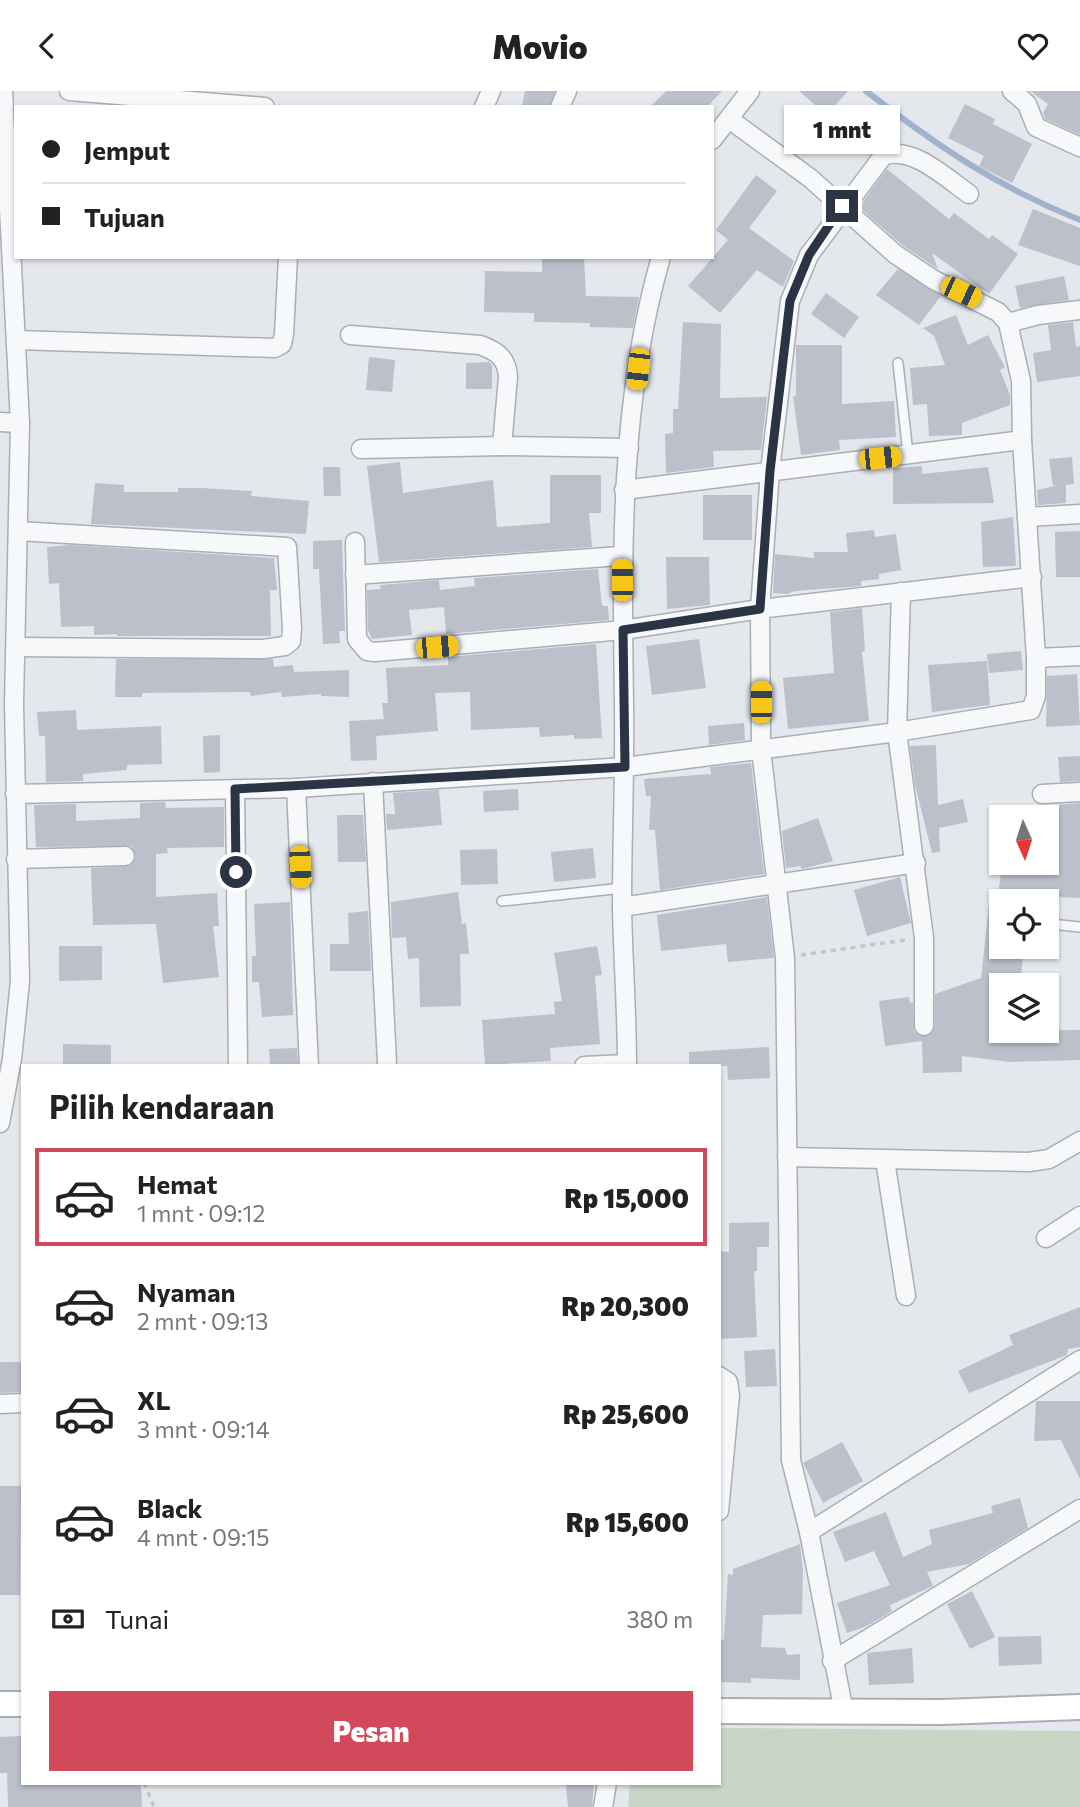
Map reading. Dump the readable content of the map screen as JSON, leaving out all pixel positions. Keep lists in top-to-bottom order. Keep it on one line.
{"north":"bottom","page":{"header":"Movio","bubble":"1 mnt","banner":["Jemput","Tujuan"],"heading":"Pilih kendaraan","list":[{"name":"Hemat","note":"1 mnt · 09:12","value":"Rp 15,000"},{"name":"Nyaman","note":"2 mnt · 09:13","value":"Rp 20,300"},{"name":"XL","note":"3 mnt · 09:14","value":"Rp 25,600"},{"name":"Black","note":"4 mnt · 09:15","value":"Rp 15,600"}],"pay":["Tunai","380 m"],"buttons":"Pesan"}}
